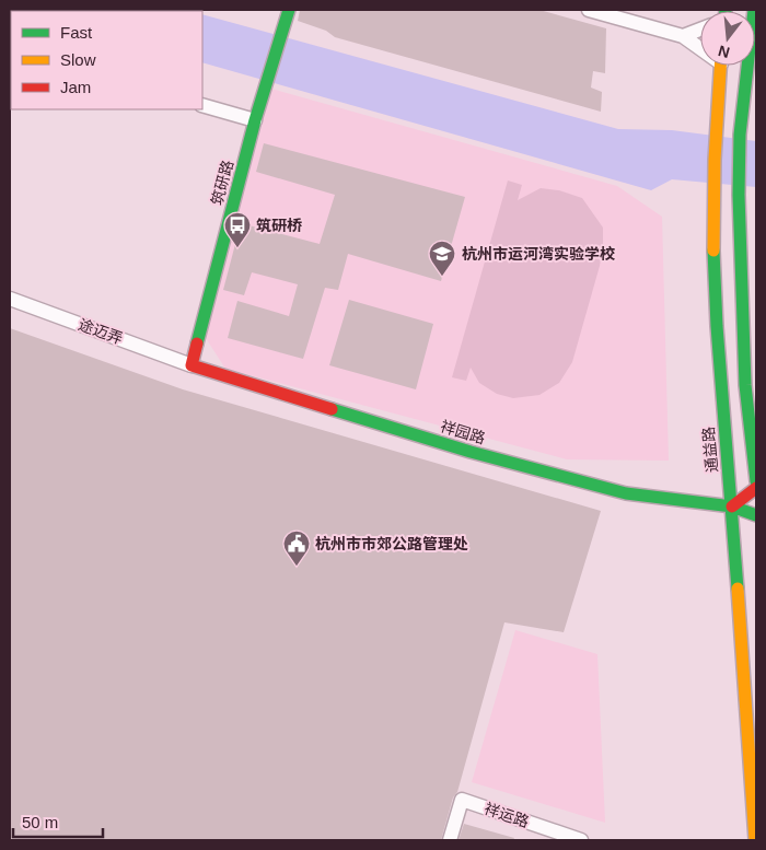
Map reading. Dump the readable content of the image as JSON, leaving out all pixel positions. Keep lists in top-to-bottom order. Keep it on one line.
{"streets":{"main road":["筑研路","祥园路","通益路"],"street":["途迈弄","祥运路"]},"crossings":[["筑研路","途迈弄"],["筑研路","祥园路"],["途迈弄","祥园路"],["祥园路","通益路"]],"places":{"bus stop":["筑研桥"],"school or university":["杭州市运河湾实验学校"],"public building":["杭州市市郊公路管理处"]},"legend":["Fast","Slow","Jam"],"scale_bar":"50 m","north":"bottom"}
